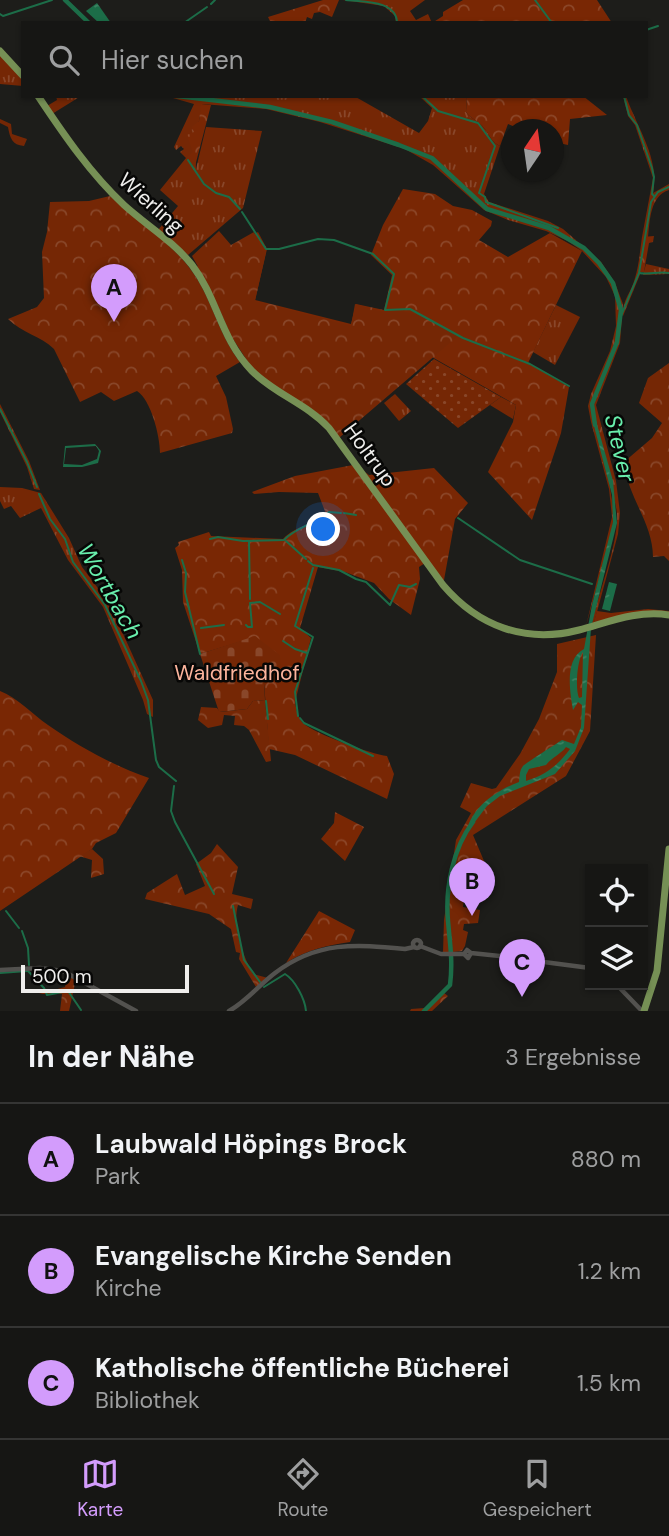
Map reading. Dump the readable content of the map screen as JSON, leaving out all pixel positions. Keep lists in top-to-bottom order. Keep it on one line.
{"streets":{"main road":["Wierling","Holtrup"]},"crossings":[["Wierling","Holtrup"]],"water":["Stever","Wortbach"],"parks":["Waldfriedhof"],"scale_bar":"500 m","north":"top","page":{"search":"Hier suchen","pins":["A","B","C"],"scale":"500 m","heading":["In der Nähe","3 Ergebnisse"],"list":[{"mark":"A","name":"Laubwald Höpings Brock","note":"Park","value":"880 m"},{"mark":"B","name":"Evangelische Kirche Senden","note":"Kirche","value":"1.2 km"},{"mark":"C","name":"Katholische öffentliche Bücherei","note":"Bibliothek","value":"1.5 km"}],"nav":["Karte","Route","Gespeichert"]}}
